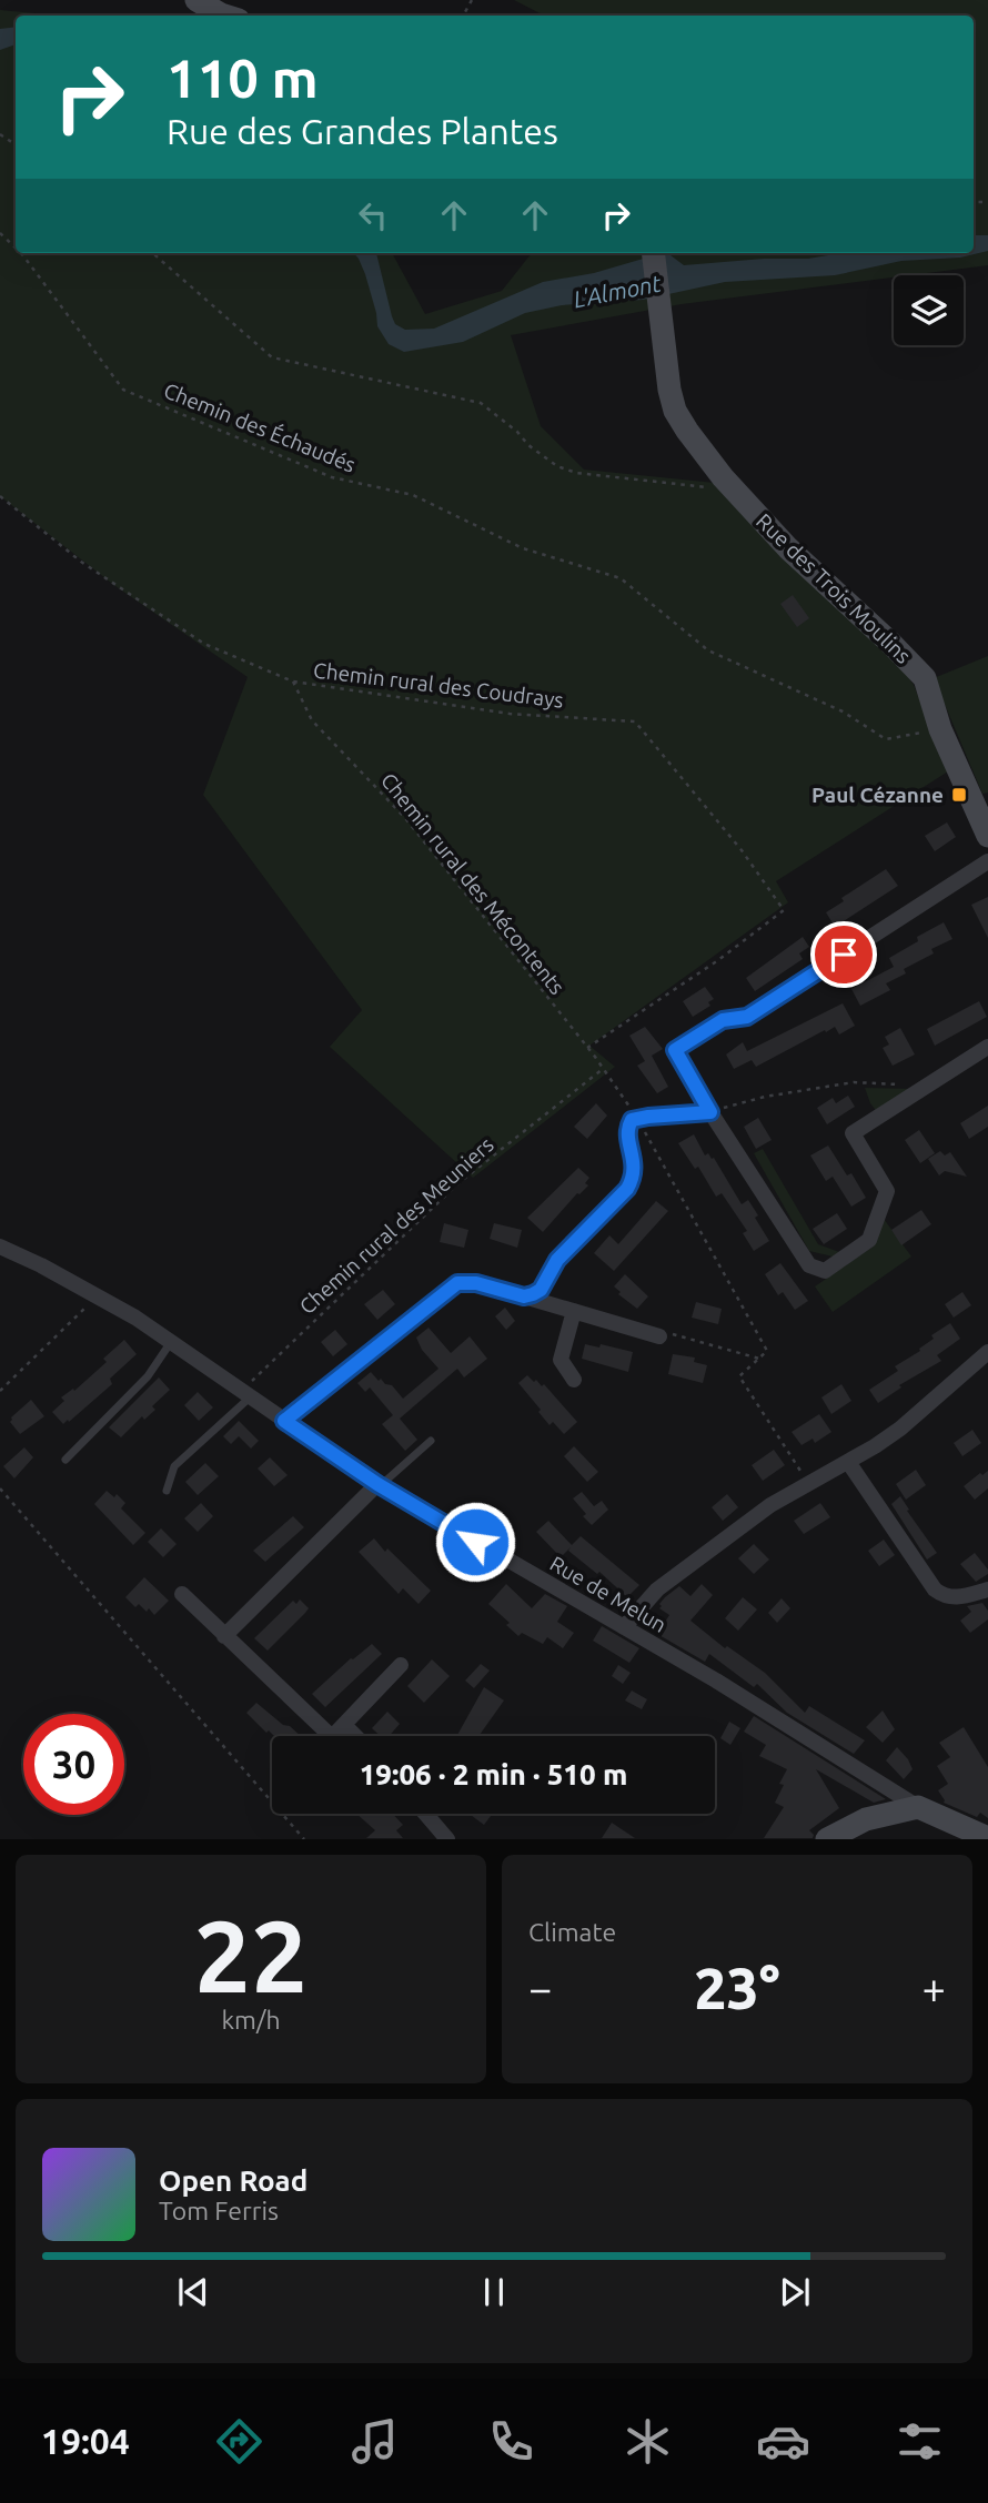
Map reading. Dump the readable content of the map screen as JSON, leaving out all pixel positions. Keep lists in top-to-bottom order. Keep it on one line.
{"streets":{"street":["Rue des Trois Moulins","Rue de Melun"],"path":["Chemin des Échaudés","Chemin rural des Coudrays","Chemin rural des Mécontents","Chemin rural des Meuniers"]},"crossings":[["Chemin des Échaudés","Rue des Trois Moulins"],["Chemin rural des Coudrays","Chemin rural des Mécontents"],["Chemin rural des Mécontents","Chemin rural des Meuniers"],["Chemin rural des Meuniers","Rue de Melun"]],"water":["L'Almont"],"places":{"transit":["Paul Cézanne"]},"page":{"turn":["110 m","Rue des Grandes Plantes"],"limit":"30","trip":"19:06 · 2 min · 510 m","tile":[["22","km/h"],"Climate"],"heat":["−","23°","+"],"song":["Open Road","Tom Ferris"],"tabs":"19:04"}}
